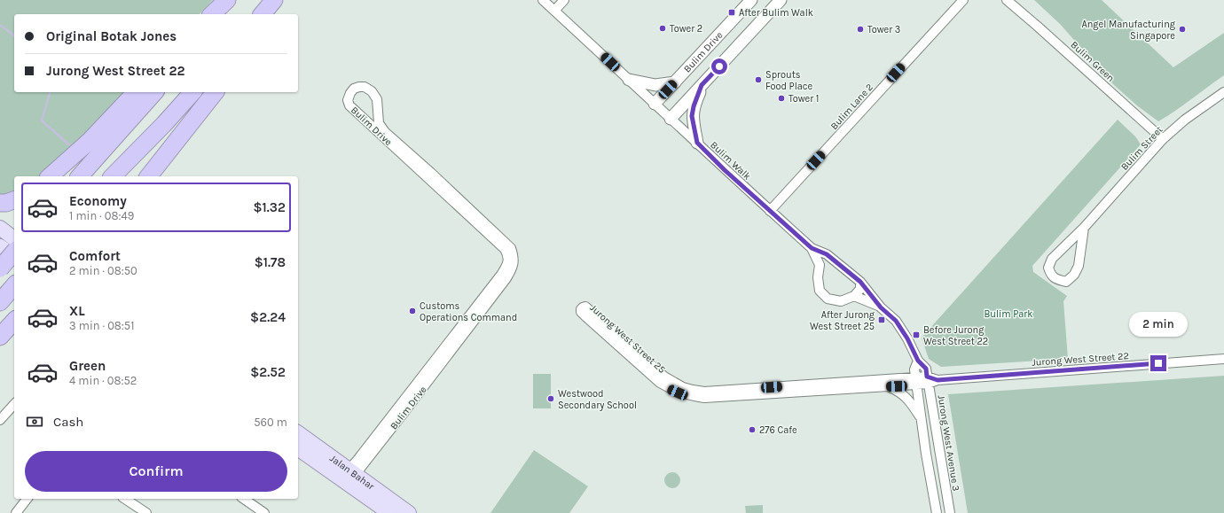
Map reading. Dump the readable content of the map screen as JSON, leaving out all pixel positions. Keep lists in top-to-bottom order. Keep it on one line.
{"streets":{"main road":["Jalan Bahar"],"street":["Bulim Drive","Bulim Green","Bulim Lane 2","Bulim Street","Bulim Walk","Jurong West Street 25","Jurong West Street 22","Jurong West Avenue 3"]},"crossings":[["Bulim Drive","Bulim Walk"],["Bulim Drive","Jalan Bahar"],["Bulim Green","Bulim Street"],["Bulim Lane 2","Bulim Walk"],["Bulim Walk","Jurong West Street 25"],["Bulim Walk","Jurong West Street 22"],["Bulim Walk","Jurong West Avenue 3"],["Jurong West Street 25","Jurong West Street 22"],["Jurong West Street 25","Jurong West Avenue 3"],["Jurong West Street 22","Jurong West Avenue 3"]],"parks":["Bulim Park"],"places":{"transit":["After Bulim Walk","After Jurong West Street 25","Before Jurong West Street 22"],"other":["Tower 2","Tower 3","Angel Manufacturing Singapore","Sprouts Food Place","Tower 1","Customs Operations Command","Westwood Secondary School","276 Cafe"]},"page":{"banner":["Original Botak Jones","Jurong West Street 22"],"list":[{"name":"Economy","note":"1 min · 08:49","value":"$1.32"},{"name":"Comfort","note":"2 min · 08:50","value":"$1.78"},{"name":"XL","note":"3 min · 08:51","value":"$2.24"},{"name":"Green","note":"4 min · 08:52","value":"$2.52"}],"bubble":"2 min","pay":["Cash","560 m"],"buttons":"Confirm"}}
